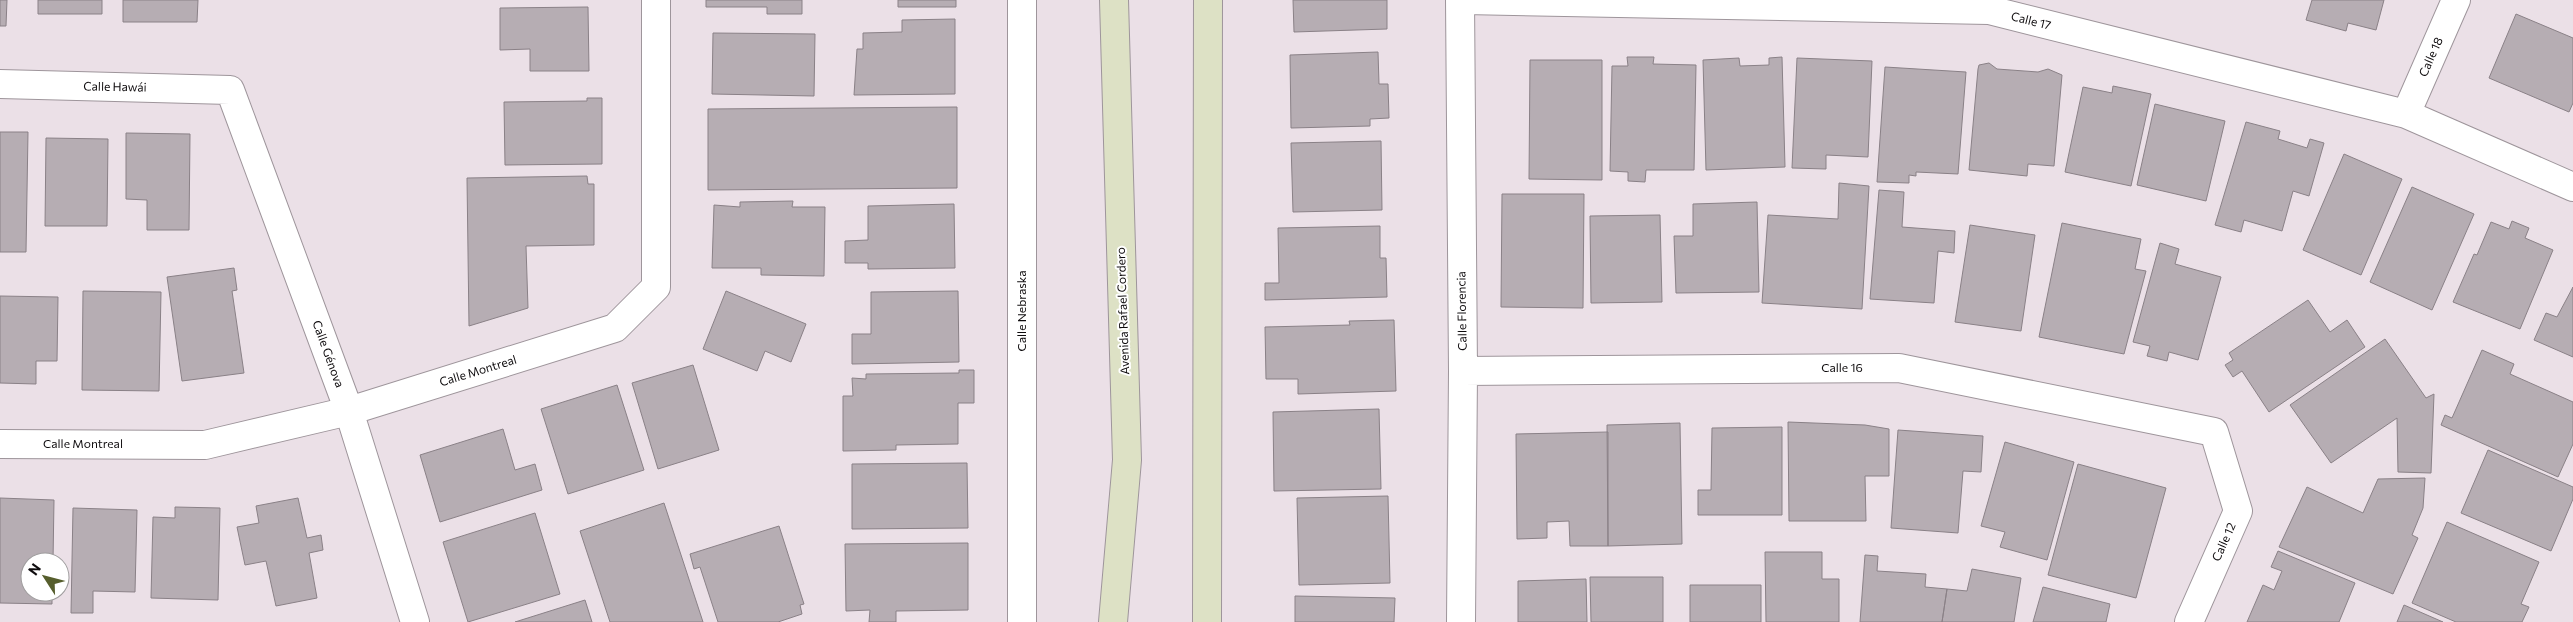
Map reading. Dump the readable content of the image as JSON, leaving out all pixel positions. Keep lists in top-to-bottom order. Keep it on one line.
{"streets":{"main road":["Avenida Rafael Cordero"],"street":["Calle 17","Calle 18","Calle Hawái","Calle Nebraska","Calle Florencia","Calle Génova","Calle 16","Calle Montreal","Calle 12"]},"crossings":[["Calle 17","Calle 18"],["Calle Hawái","Calle Génova"],["Calle Florencia","Calle 16"],["Calle Génova","Calle Montreal"],["Calle 16","Calle 12"]],"north":"top left"}
